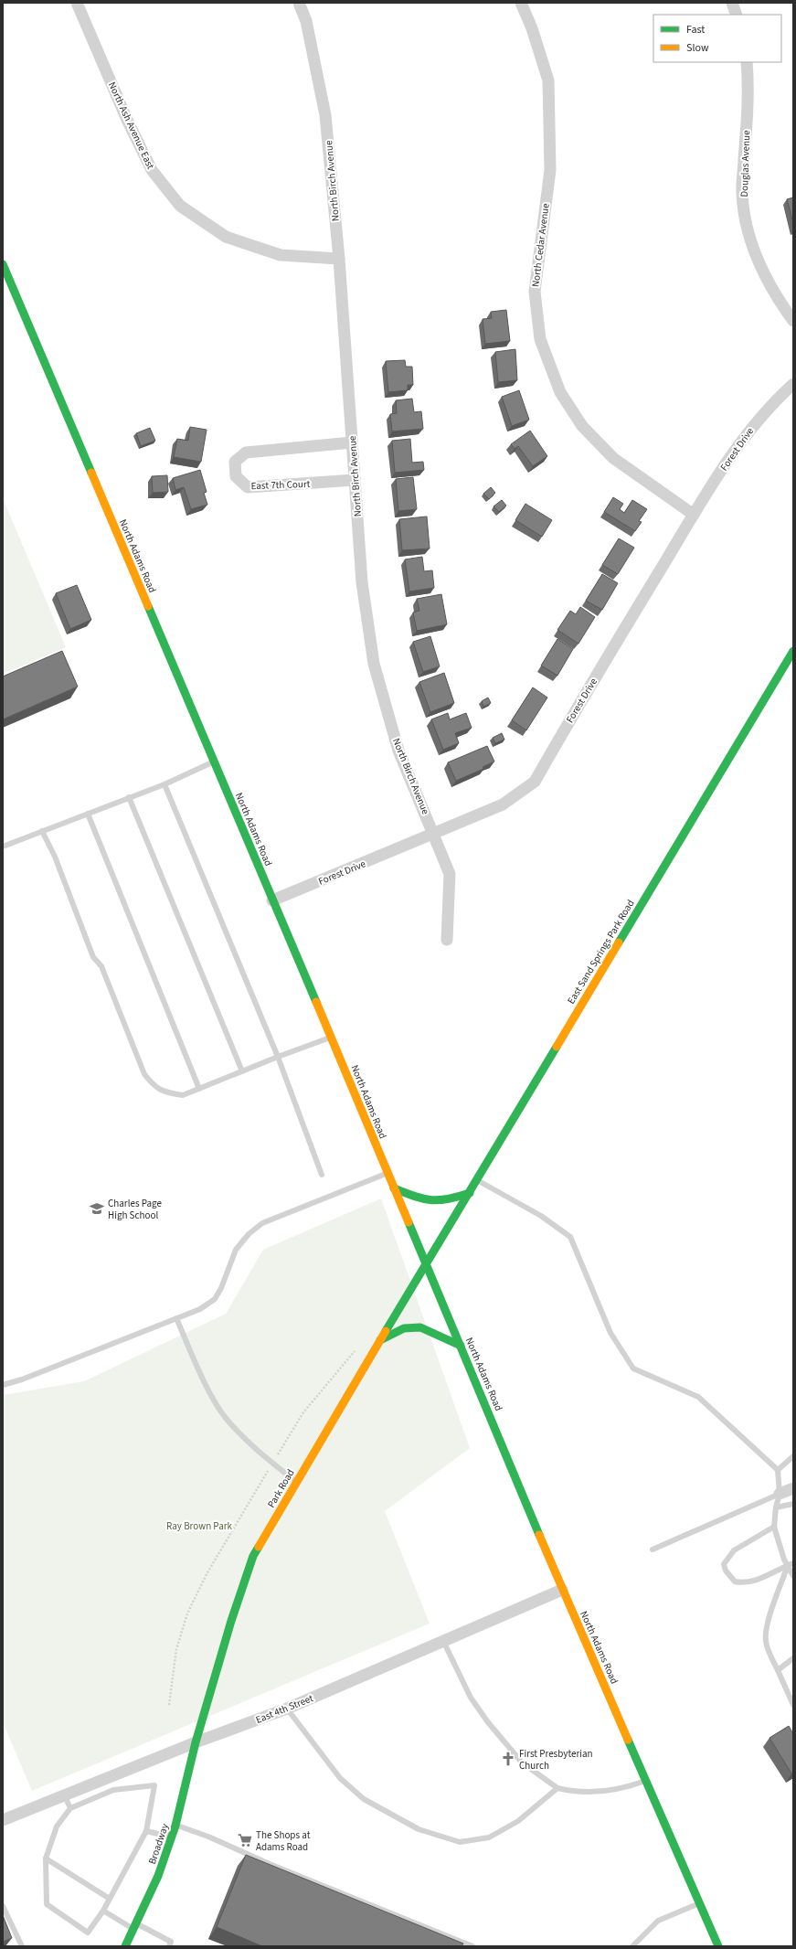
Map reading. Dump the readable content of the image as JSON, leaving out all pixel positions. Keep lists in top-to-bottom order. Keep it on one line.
{"streets":{"main road":["North Adams Road","East Sand Springs Park Road","Park Road","Broadway"],"street":["North Ash Avenue East","Douglas Avenue","North Birch Avenue","North Cedar Avenue","Forest Drive","East 7th Court","East 4th Street"]},"crossings":[["North Ash Avenue East","North Birch Avenue"],["North Birch Avenue","Forest Drive"],["North Birch Avenue","East 7th Court"],["North Cedar Avenue","Forest Drive"],["Forest Drive","North Adams Road"],["North Adams Road","East Sand Springs Park Road"],["North Adams Road","Park Road"],["North Adams Road","East 4th Street"],["East Sand Springs Park Road","Park Road"],["Park Road","East 4th Street"],["Park Road","Broadway"],["East 4th Street","Broadway"]],"parks":["Ray Brown Park"],"places":{"school or university":["Charles Page High School"],"church":["First Presbyterian Church"],"supermarket":["The Shops at Adams Road"]},"legend":["Fast","Slow"]}
